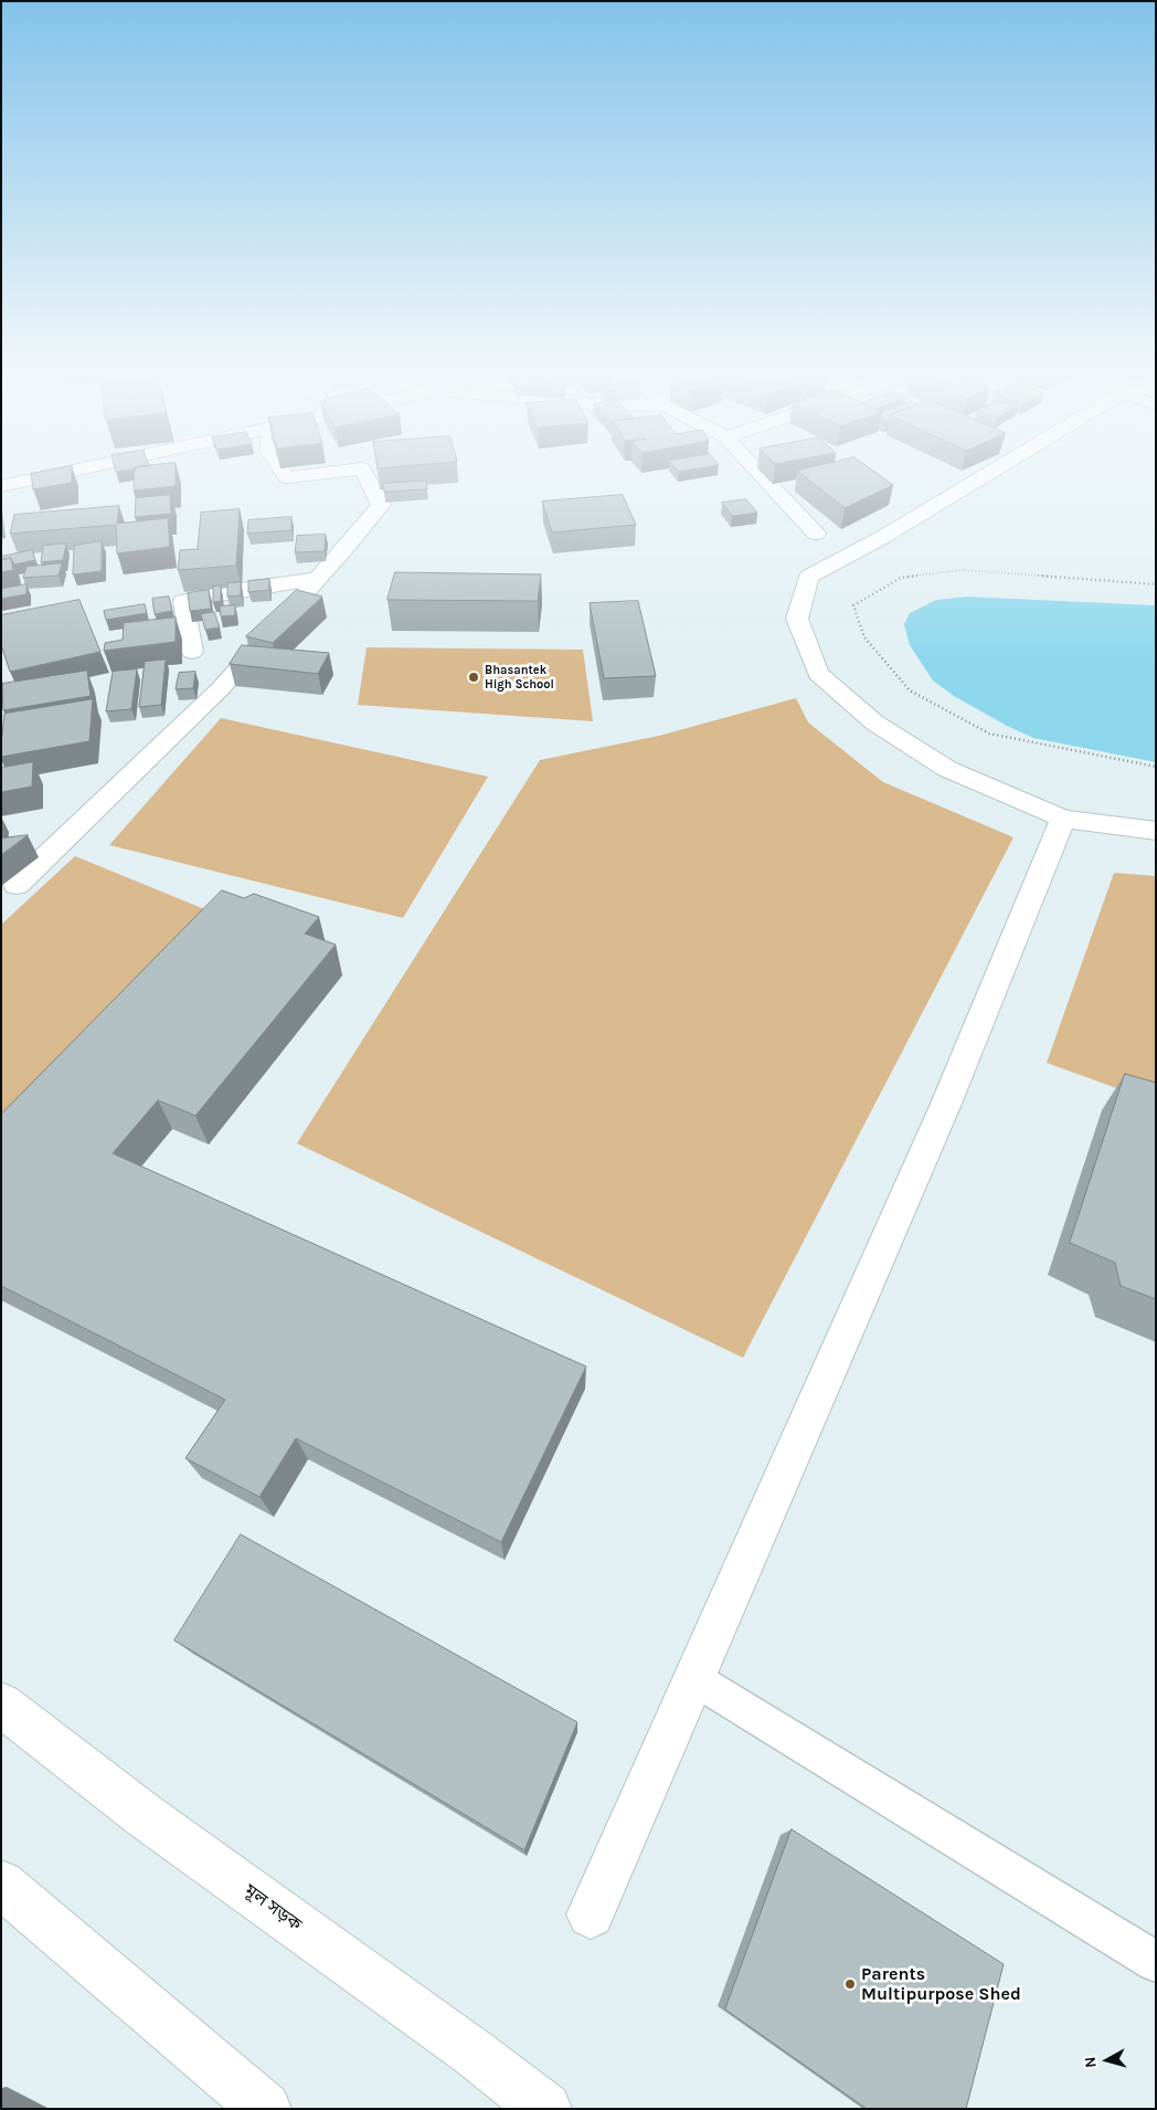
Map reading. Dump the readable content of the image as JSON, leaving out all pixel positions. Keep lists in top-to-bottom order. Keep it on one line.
{"streets":{"street":["মূল সড়ক"]},"places":["Bhasantek High School","Parents Multipurpose Shed"],"north":"left"}
